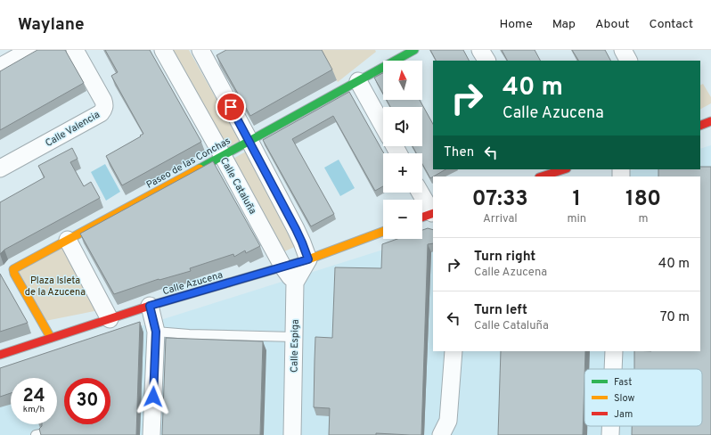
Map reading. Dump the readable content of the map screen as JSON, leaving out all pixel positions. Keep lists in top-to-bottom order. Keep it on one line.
{"streets":{"street":["Calle Valencia","Paseo de las Conchas","Calle Cataluña","Calle Azucena","Calle Espiga"]},"crossings":[["Paseo de las Conchas","Calle Cataluña"],["Paseo de las Conchas","Calle Azucena"],["Calle Cataluña","Calle Azucena"],["Calle Cataluña","Calle Espiga"],["Calle Azucena","Calle Espiga"]],"parks":["Plaza Isleta de la Azucena"],"legend":["Fast","Slow","Jam"],"north":"top","page":{"header":"Waylane","nav":["Home","Map","About","Contact"],"map_buttons":["+","−"],"turn":["40 m","Calle Azucena"],"then":"Then","eta":["07:33","Arrival","1","min","180","m"],"list":[{"name":"Turn right","note":"Calle Azucena","value":"40 m"},{"name":"Turn left","note":"Calle Cataluña","value":"70 m"}],"speed":"24 km/h","limit":"30"}}
